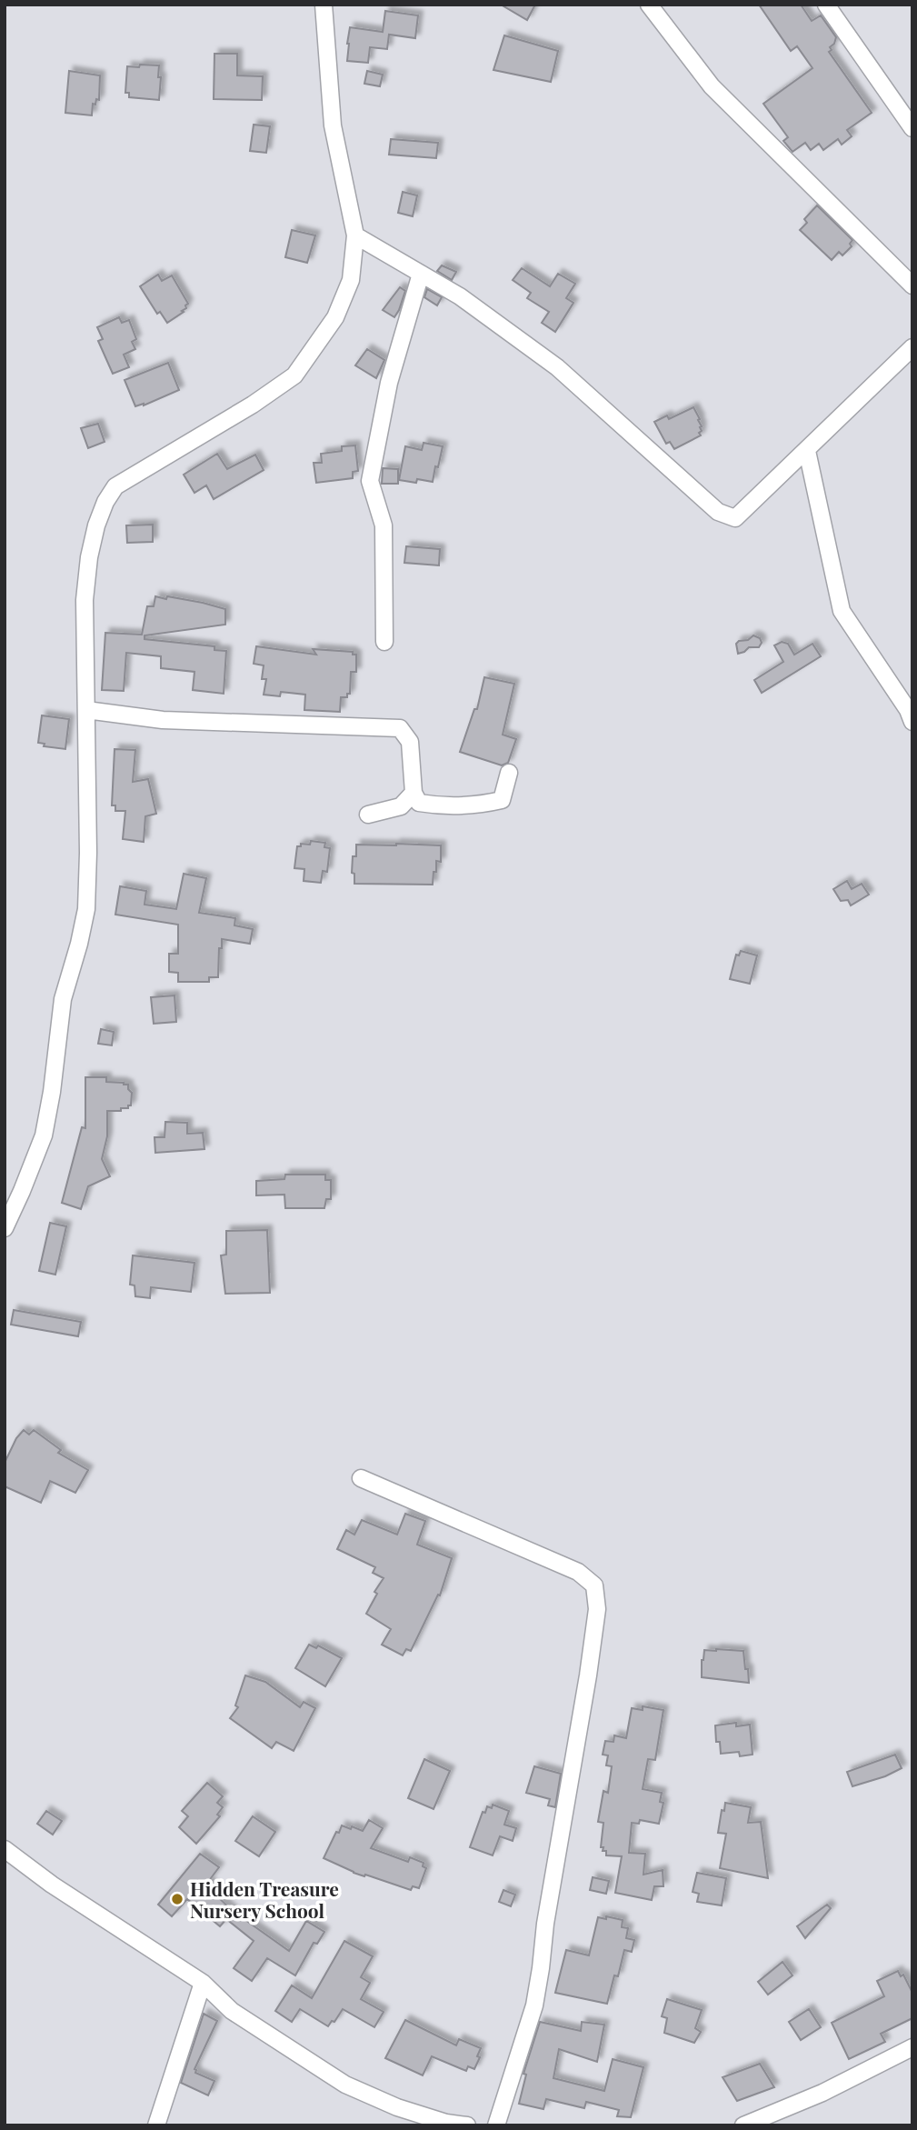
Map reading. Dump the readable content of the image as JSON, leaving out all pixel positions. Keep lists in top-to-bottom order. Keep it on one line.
{"places":["Hidden Treasure Nursery School"]}
